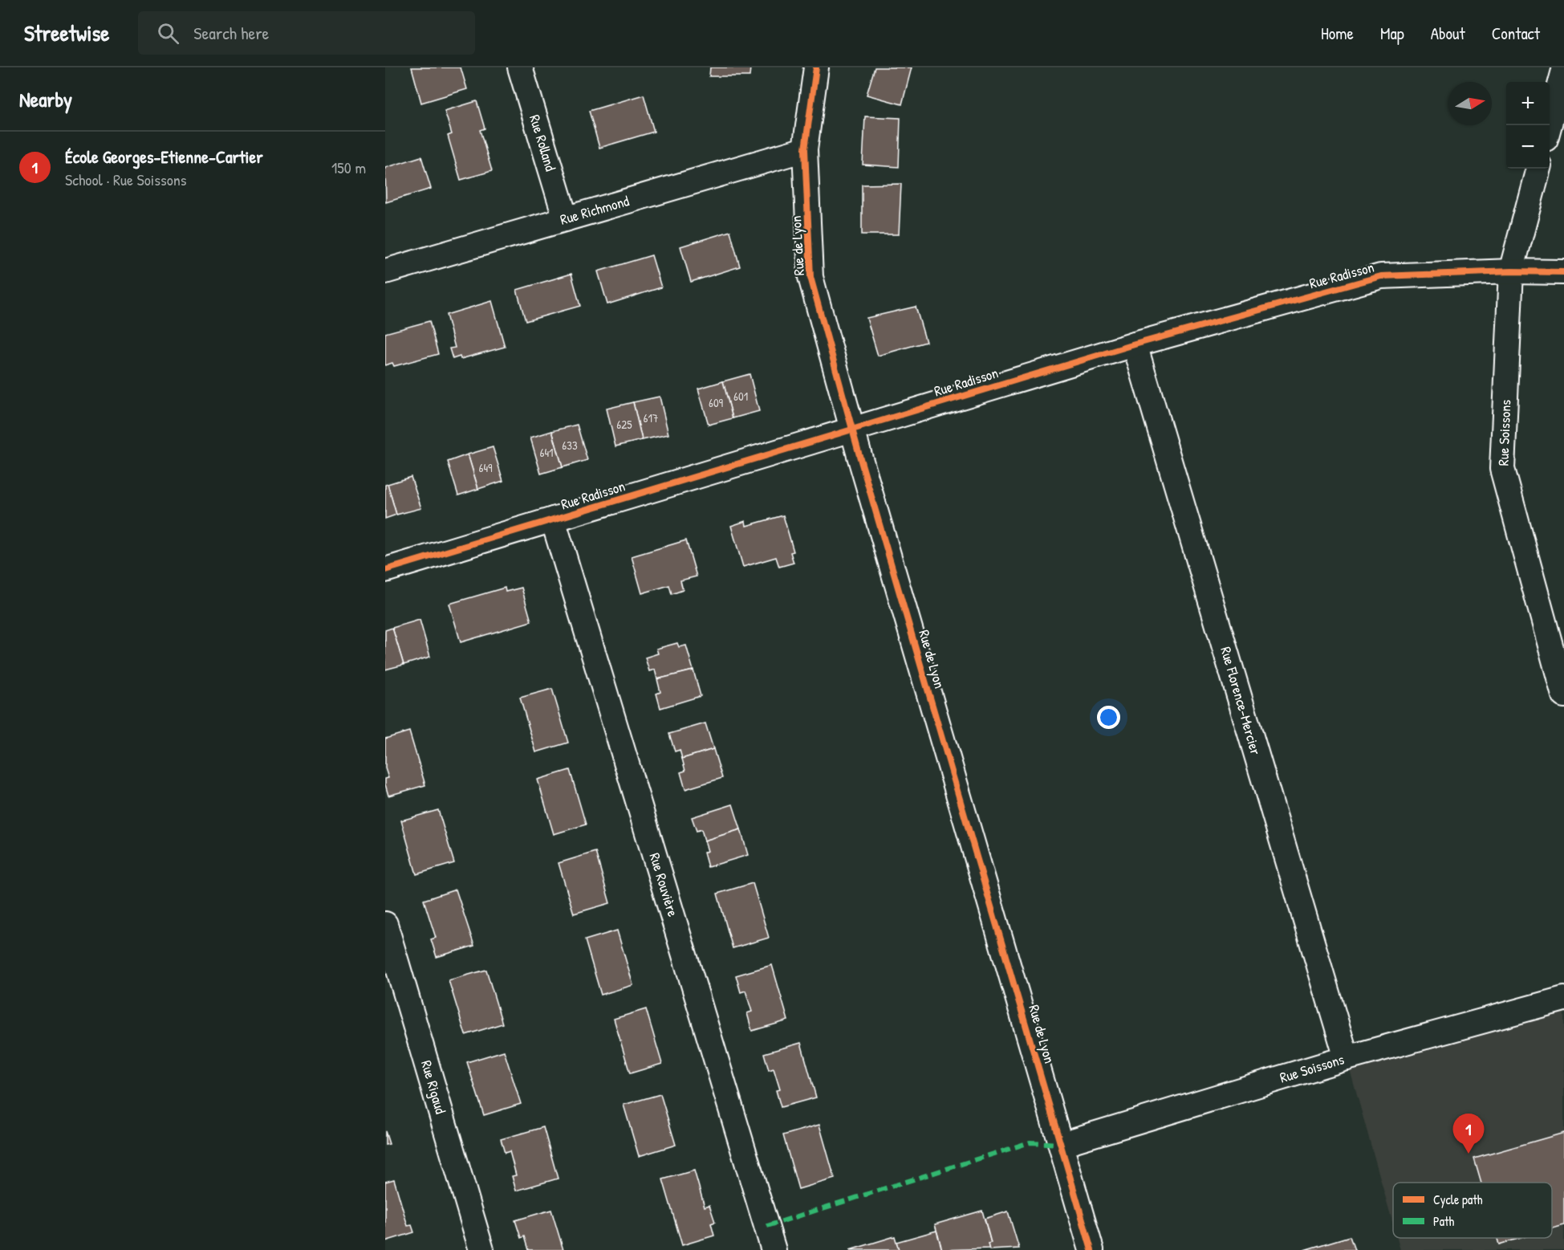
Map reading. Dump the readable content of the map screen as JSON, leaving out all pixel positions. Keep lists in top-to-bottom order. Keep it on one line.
{"streets":{"street":["Rue Rolland","Rue Richmond","Rue de Lyon","Rue Radisson","Rue Soissons","Rue Florence-Mercier","Rue Rouvière","Rue Rigaud"]},"crossings":[["Rue Rolland","Rue Richmond"],["Rue Richmond","Rue de Lyon"],["Rue de Lyon","Rue Radisson"],["Rue de Lyon","Rue Soissons"],["Rue Radisson","Rue Soissons"],["Rue Radisson","Rue Florence-Mercier"],["Rue Radisson","Rue Rouvière"],["Rue Soissons","Rue Florence-Mercier"]],"house_numbers":["601","609","617","625","633","641","649"],"legend":["Cycle path","Path"],"north":"right","page":{"header":"Streetwise","search":"Search here","nav":["Home","Map","About","Contact"],"heading":"Nearby","map_buttons":["+","−"],"list":[{"mark":"1","name":"École Georges-Etienne-Cartier","note":"School · Rue Soissons","value":"150 m"}],"pins":"1"}}
